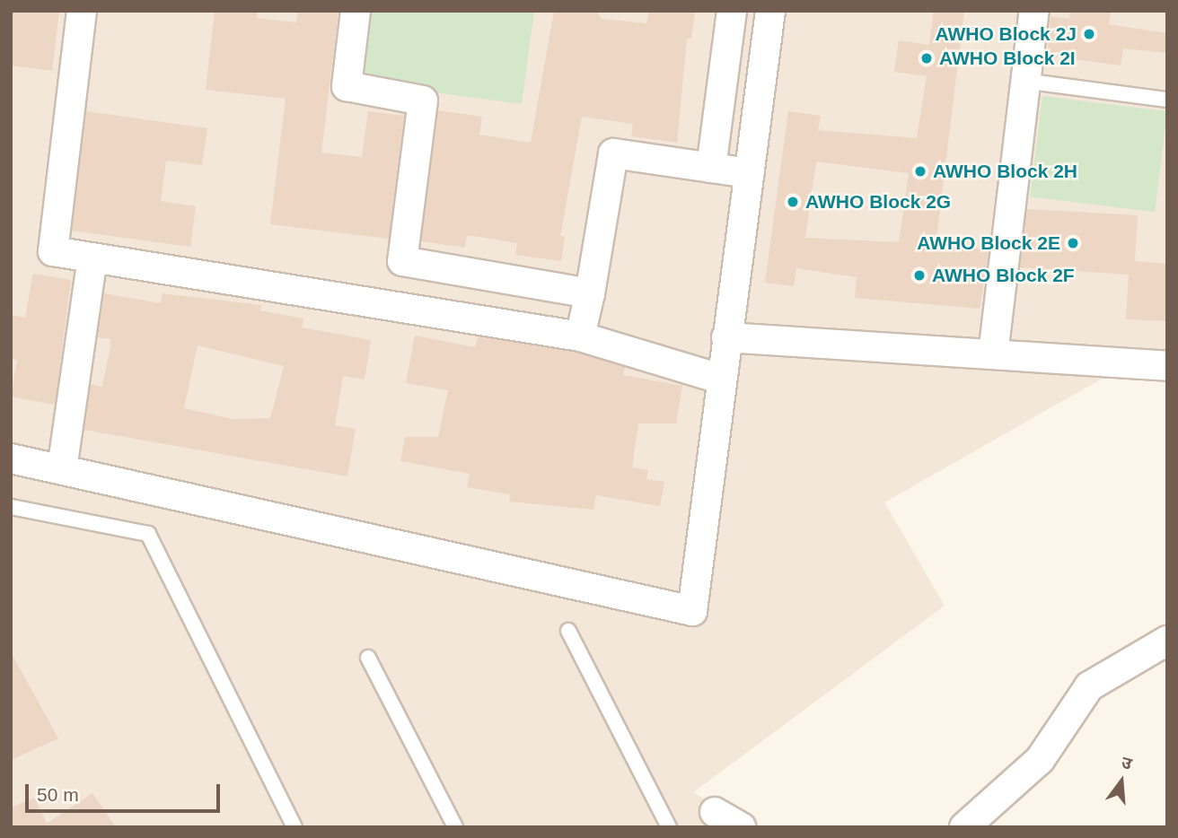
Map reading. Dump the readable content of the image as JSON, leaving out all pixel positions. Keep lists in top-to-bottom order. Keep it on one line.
{"places":["AWHO Block 2J","AWHO Block 2I","AWHO Block 2H","AWHO Block 2G","AWHO Block 2E","AWHO Block 2F"],"scale_bar":"50 m","north":"top"}
